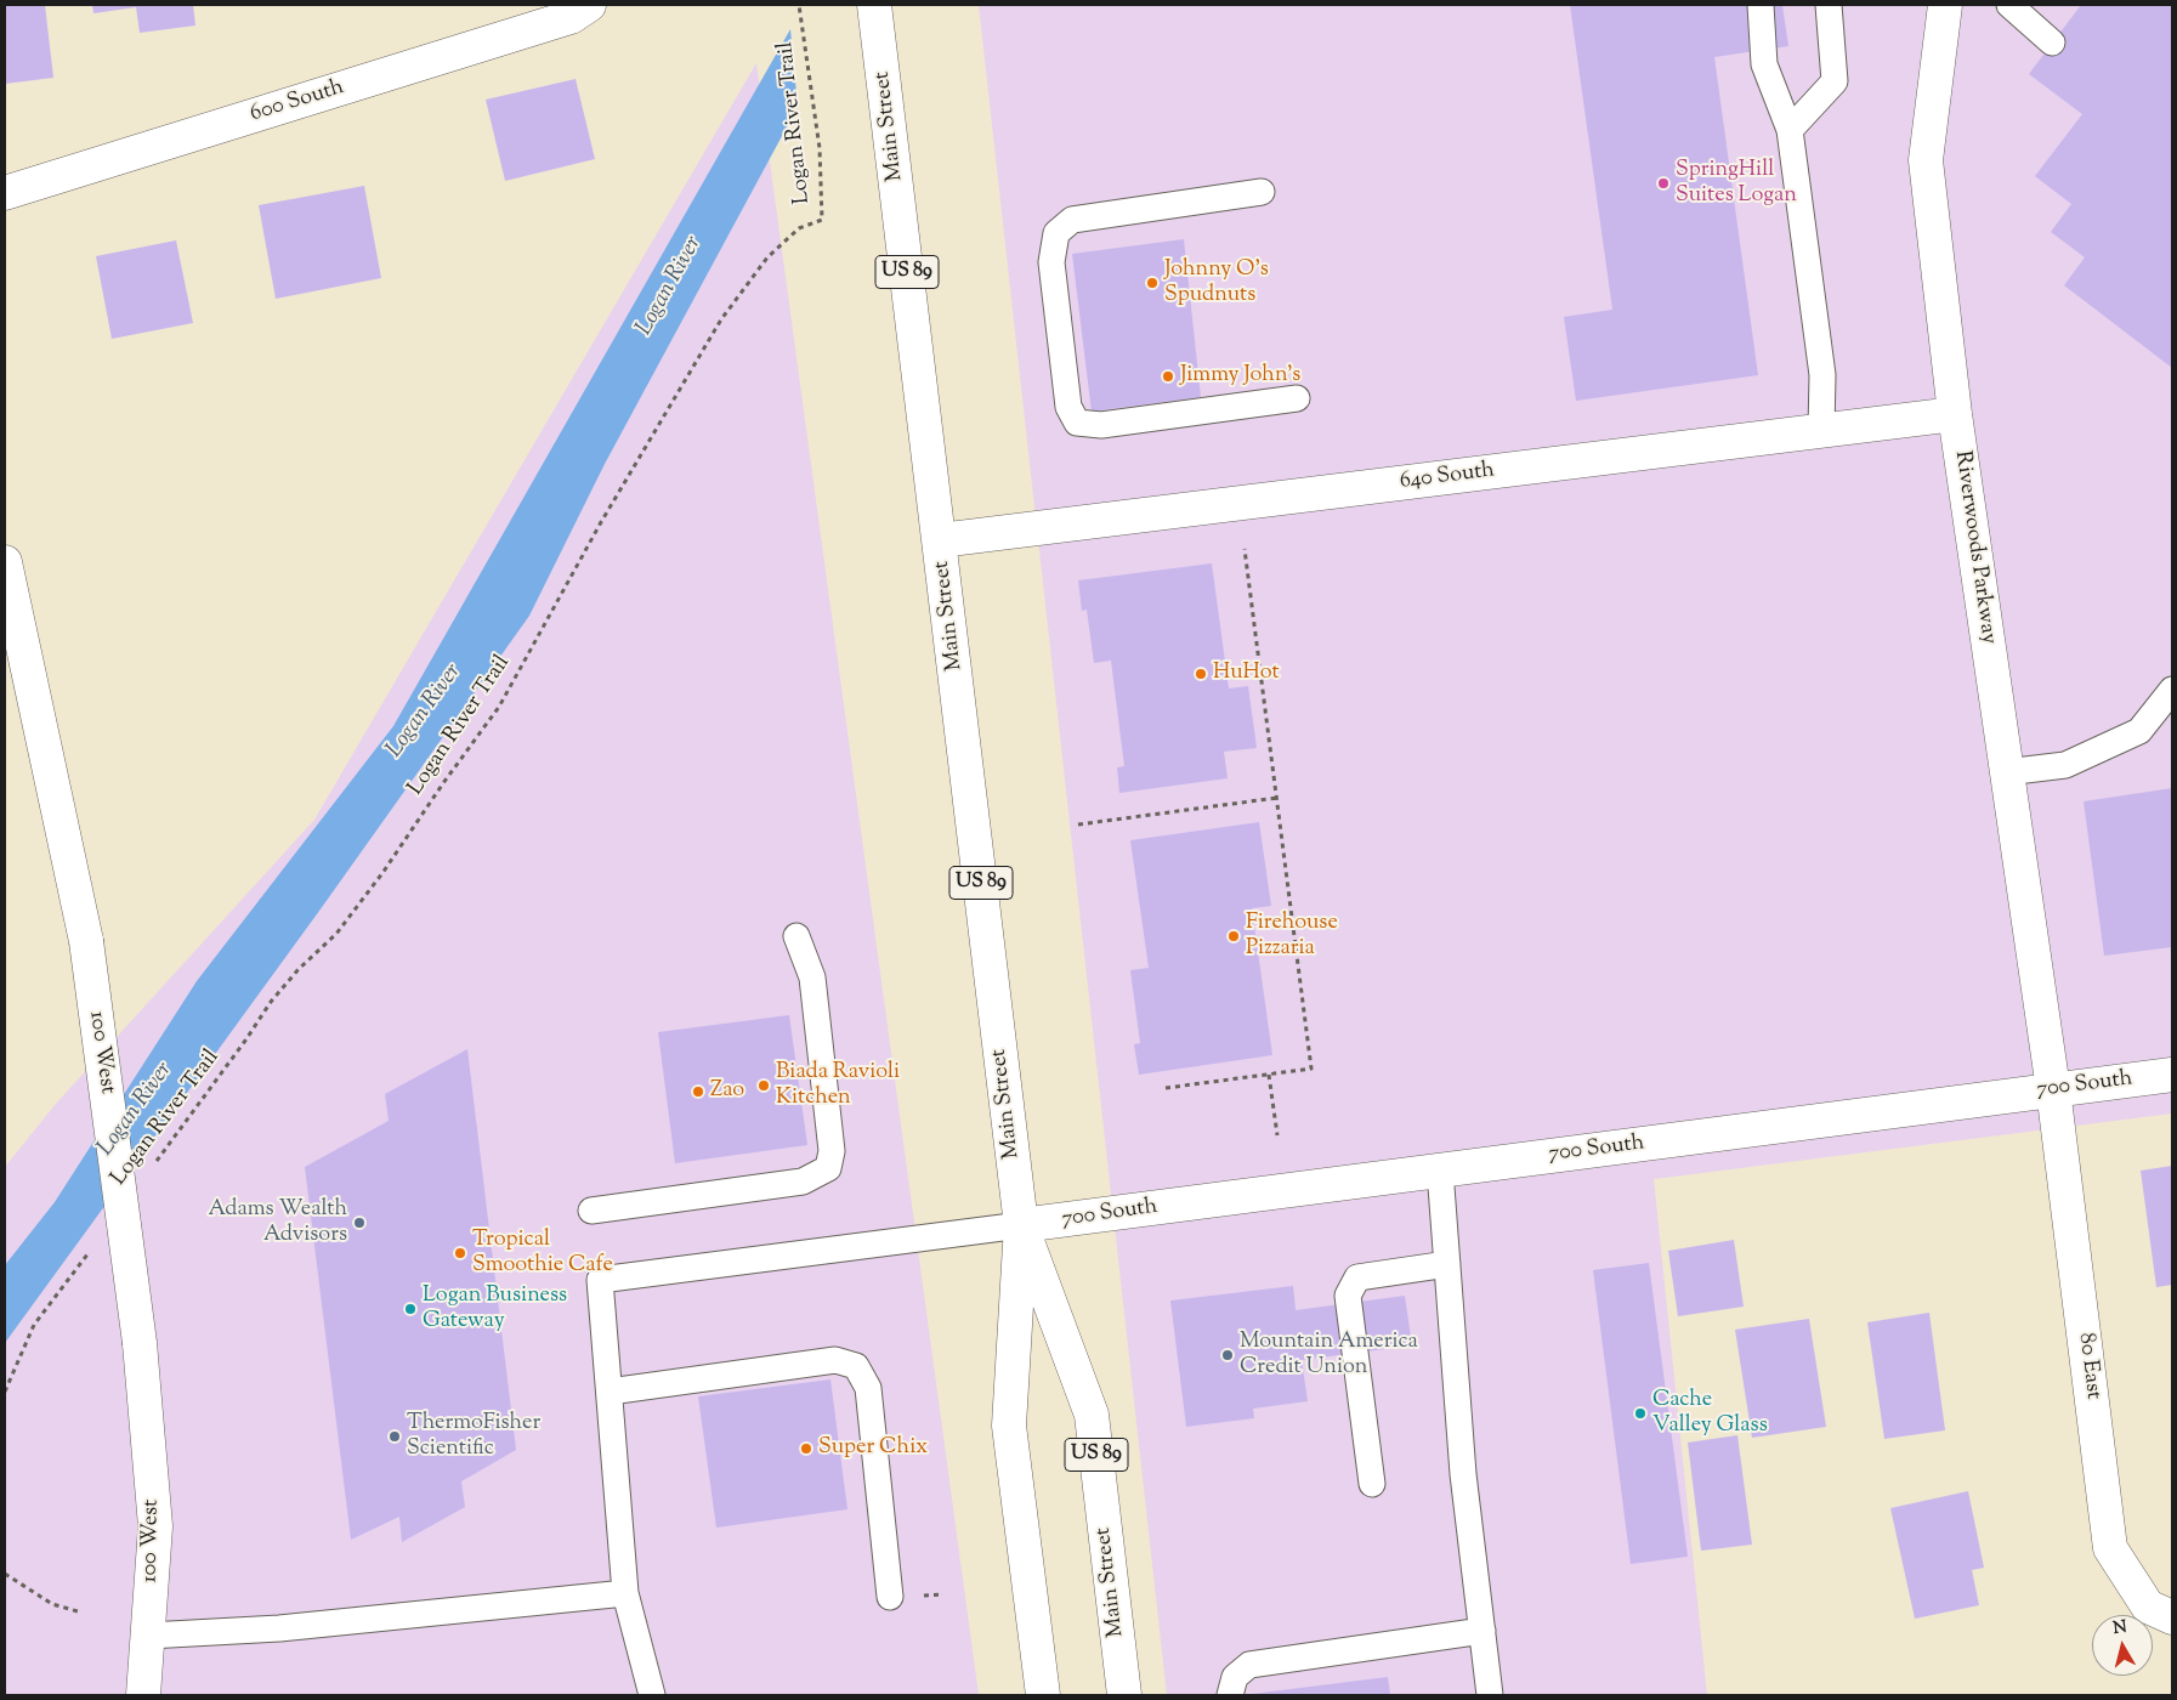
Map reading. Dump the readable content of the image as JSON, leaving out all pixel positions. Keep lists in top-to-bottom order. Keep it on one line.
{"streets":{"main road":["600 South","Main Street","US 89","640 South","Riverwoods Parkway","100 West","700 South","80 East"],"path":["Logan River Trail"]},"crossings":[["Main Street","640 South"],["Main Street","700 South"],["640 South","Riverwoods Parkway"],["Riverwoods Parkway","700 South"],["Riverwoods Parkway","80 East"],["700 South","80 East"]],"water":["Logan River"],"places":["SpringHill Suites Logan","Johnny O's Spudnuts","Jimmy John's","HuHot","Firehouse Pizzaria","Biada Ravioli Kitchen","Zao","Adams Wealth Advisors","Tropical Smoothie Cafe","Logan Business Gateway","Mountain America Credit Union","Cache Valley Glass","ThermoFisher Scientific","Super Chix"],"north":"top"}
